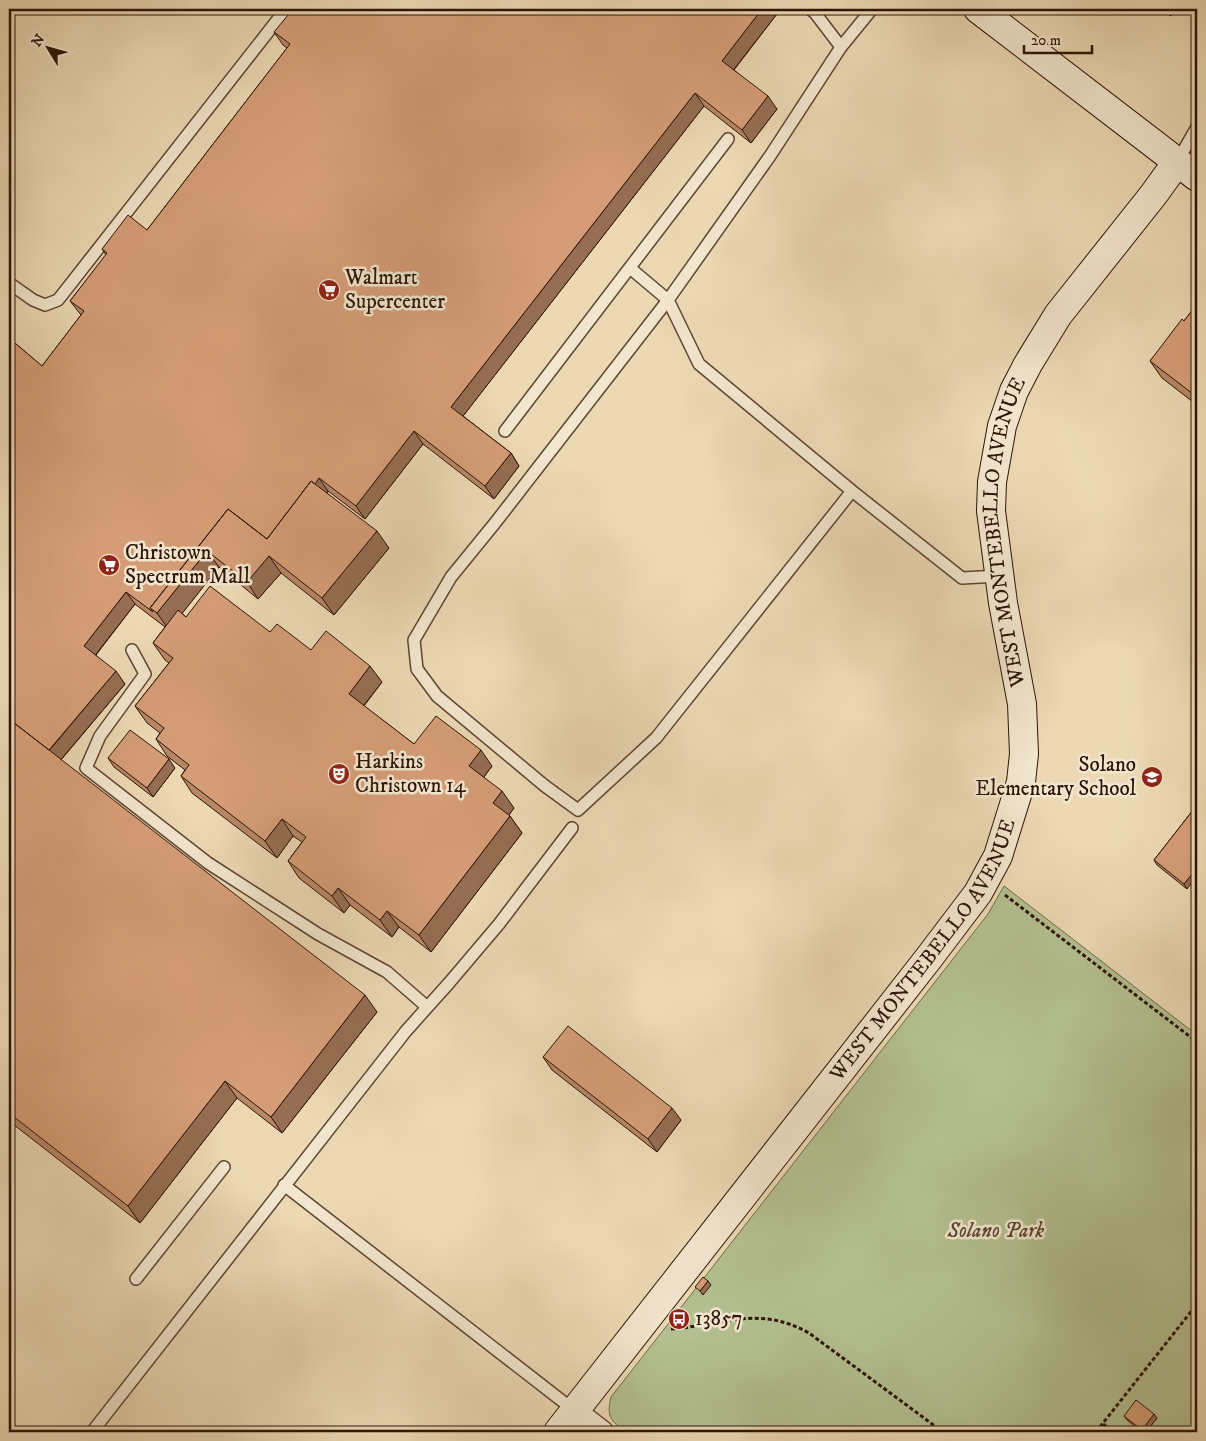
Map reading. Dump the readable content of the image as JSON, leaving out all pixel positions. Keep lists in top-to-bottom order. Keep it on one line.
{"streets":{"street":["WEST MONTEBELLO AVENUE"]},"parks":["Solano Park"],"places":{"supermarket":["Walmart Supercenter","Christown Spectrum Mall"],"theatre":["Harkins Christown 14"],"school or university":["Solano Elementary School"],"bus stop":["13857"]},"scale_bar":"20 m","north":"top left"}
